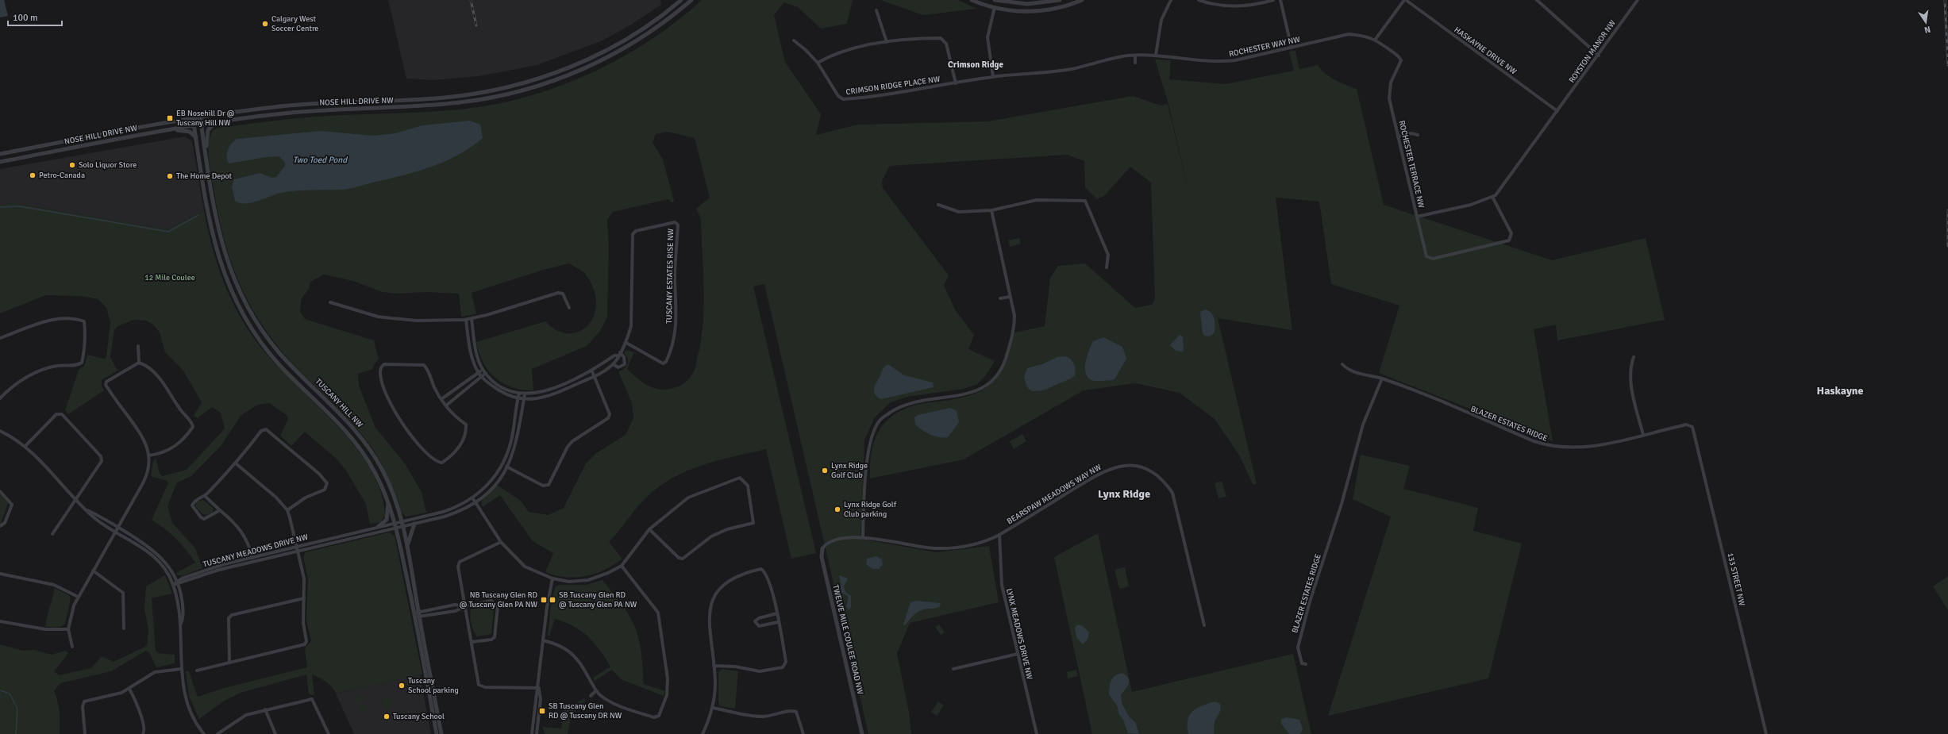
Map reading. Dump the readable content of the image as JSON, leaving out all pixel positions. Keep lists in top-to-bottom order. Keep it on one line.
{"streets":{"street":["ROCHESTER WAY NW","HASKAYNE DRIVE NW","ROYSTON MANOR NW","CRIMSON RIDGE PLACE NW","NOSE HILL DRIVE NW","ROCHESTER TERRACE NW","TUSCANY ESTATES RISE NW","TUSCANY HILL NW","BLAZER ESTATES RIDGE","BEARSPAW MEADOWS WAY NW","TUSCANY MEADOWS DRIVE NW","133 STREET NW","LYNX MEADOWS DRIVE NW","TWELVE MILE COULEE ROAD NW"]},"crossings":[["ROCHESTER WAY NW","CRIMSON RIDGE PLACE NW"],["ROCHESTER WAY NW","ROCHESTER TERRACE NW"],["HASKAYNE DRIVE NW","ROYSTON MANOR NW"],["HASKAYNE DRIVE NW","ROCHESTER TERRACE NW"],["ROYSTON MANOR NW","ROCHESTER TERRACE NW"],["NOSE HILL DRIVE NW","TUSCANY HILL NW"],["TUSCANY ESTATES RISE NW","TUSCANY MEADOWS DRIVE NW"],["TUSCANY HILL NW","TUSCANY MEADOWS DRIVE NW"],["BLAZER ESTATES RIDGE","133 STREET NW"],["BEARSPAW MEADOWS WAY NW","LYNX MEADOWS DRIVE NW"],["BEARSPAW MEADOWS WAY NW","TWELVE MILE COULEE ROAD NW"]],"districts":["Crimson Ridge","Haskayne","Lynx Ridge"],"water":["Two Toed Pond"],"parks":["12 Mile Coulee"],"places":{"other":["Calgary West Soccer Centre","Solo Liquor Store","Petro-Canada","The Home Depot","Lynx Ridge Golf Club","Lynx Ridge Golf Club parking","Tuscany School parking","Tuscany School"],"transit":["EB Nosehill Dr @ Tuscany Hill NW","NB Tuscany Glen RD @ Tuscany Glen PA NW","SB Tuscany Glen RD @ Tuscany Glen PA NW","SB Tuscany Glen RD @ Tuscany DR NW"]},"scale_bar":"100 m","north":"bottom"}
